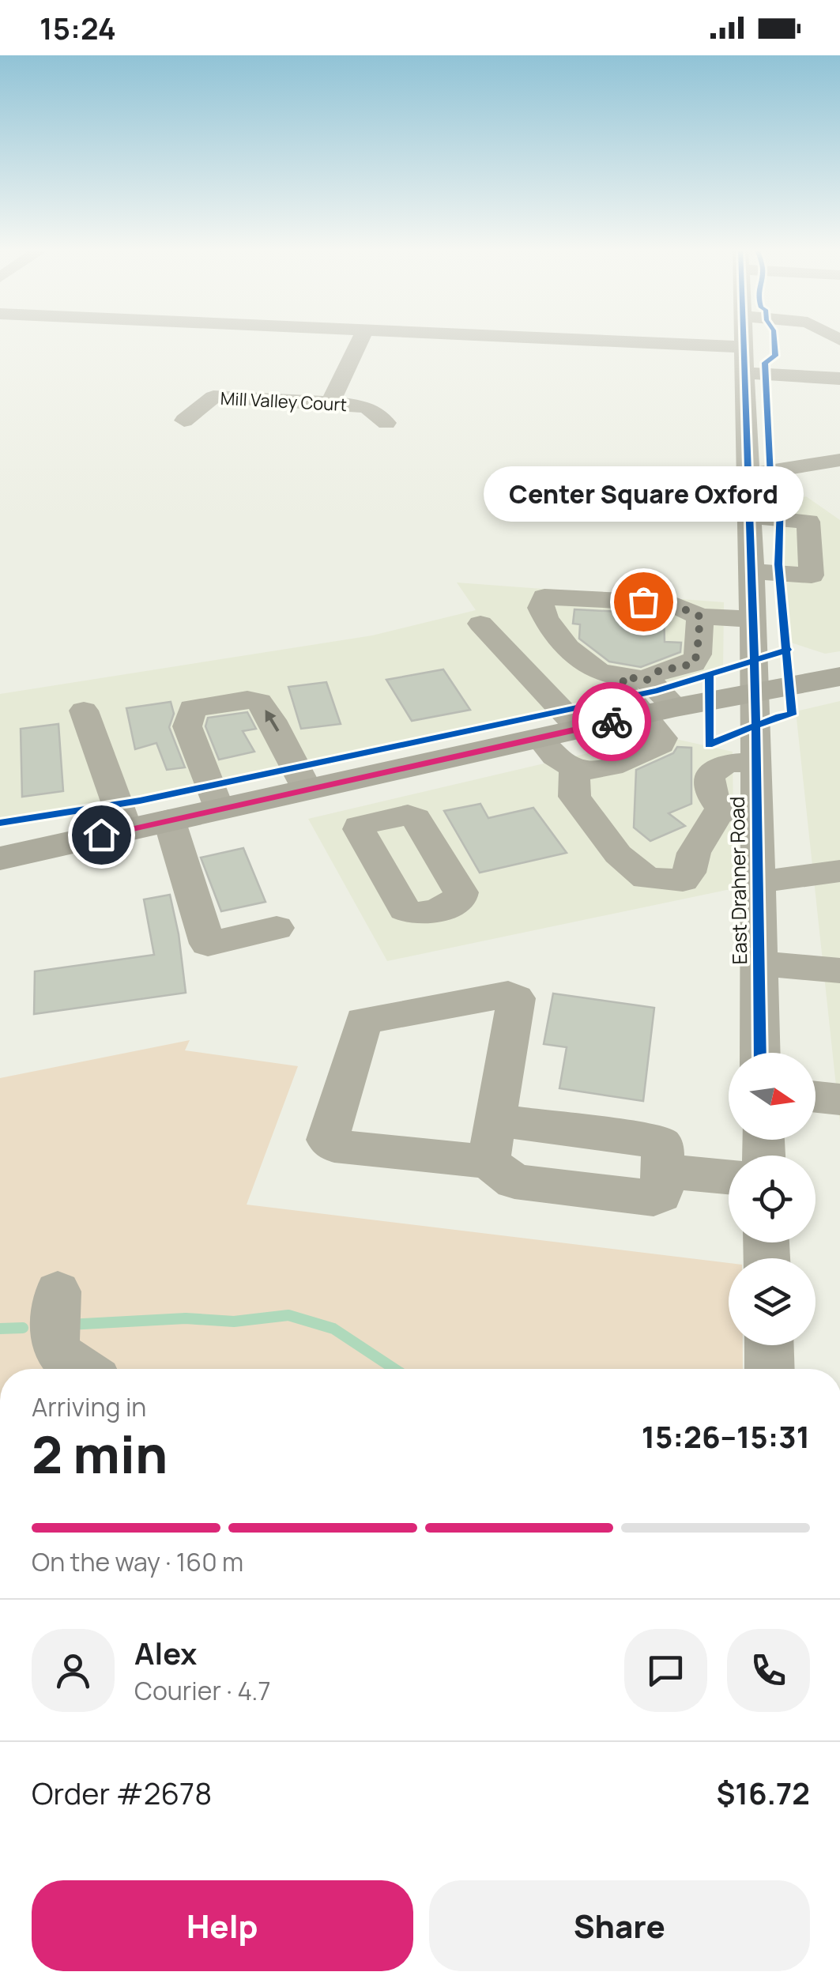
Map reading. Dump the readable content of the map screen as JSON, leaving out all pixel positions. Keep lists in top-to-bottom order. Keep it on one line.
{"streets":{"street":["Mill Valley Court","East Drahner Road"]},"places":["Center Square Oxford"],"north":"right","page":{"status":"15:24","bubble":"Center Square Oxford","heading":["2 min","Arriving in","15:26–15:31"],"panel":["Alex","Courier · 4.7","Order #2678","$16.72"],"bar":"On the way · 160 m","buttons":["Help","Share"]}}
